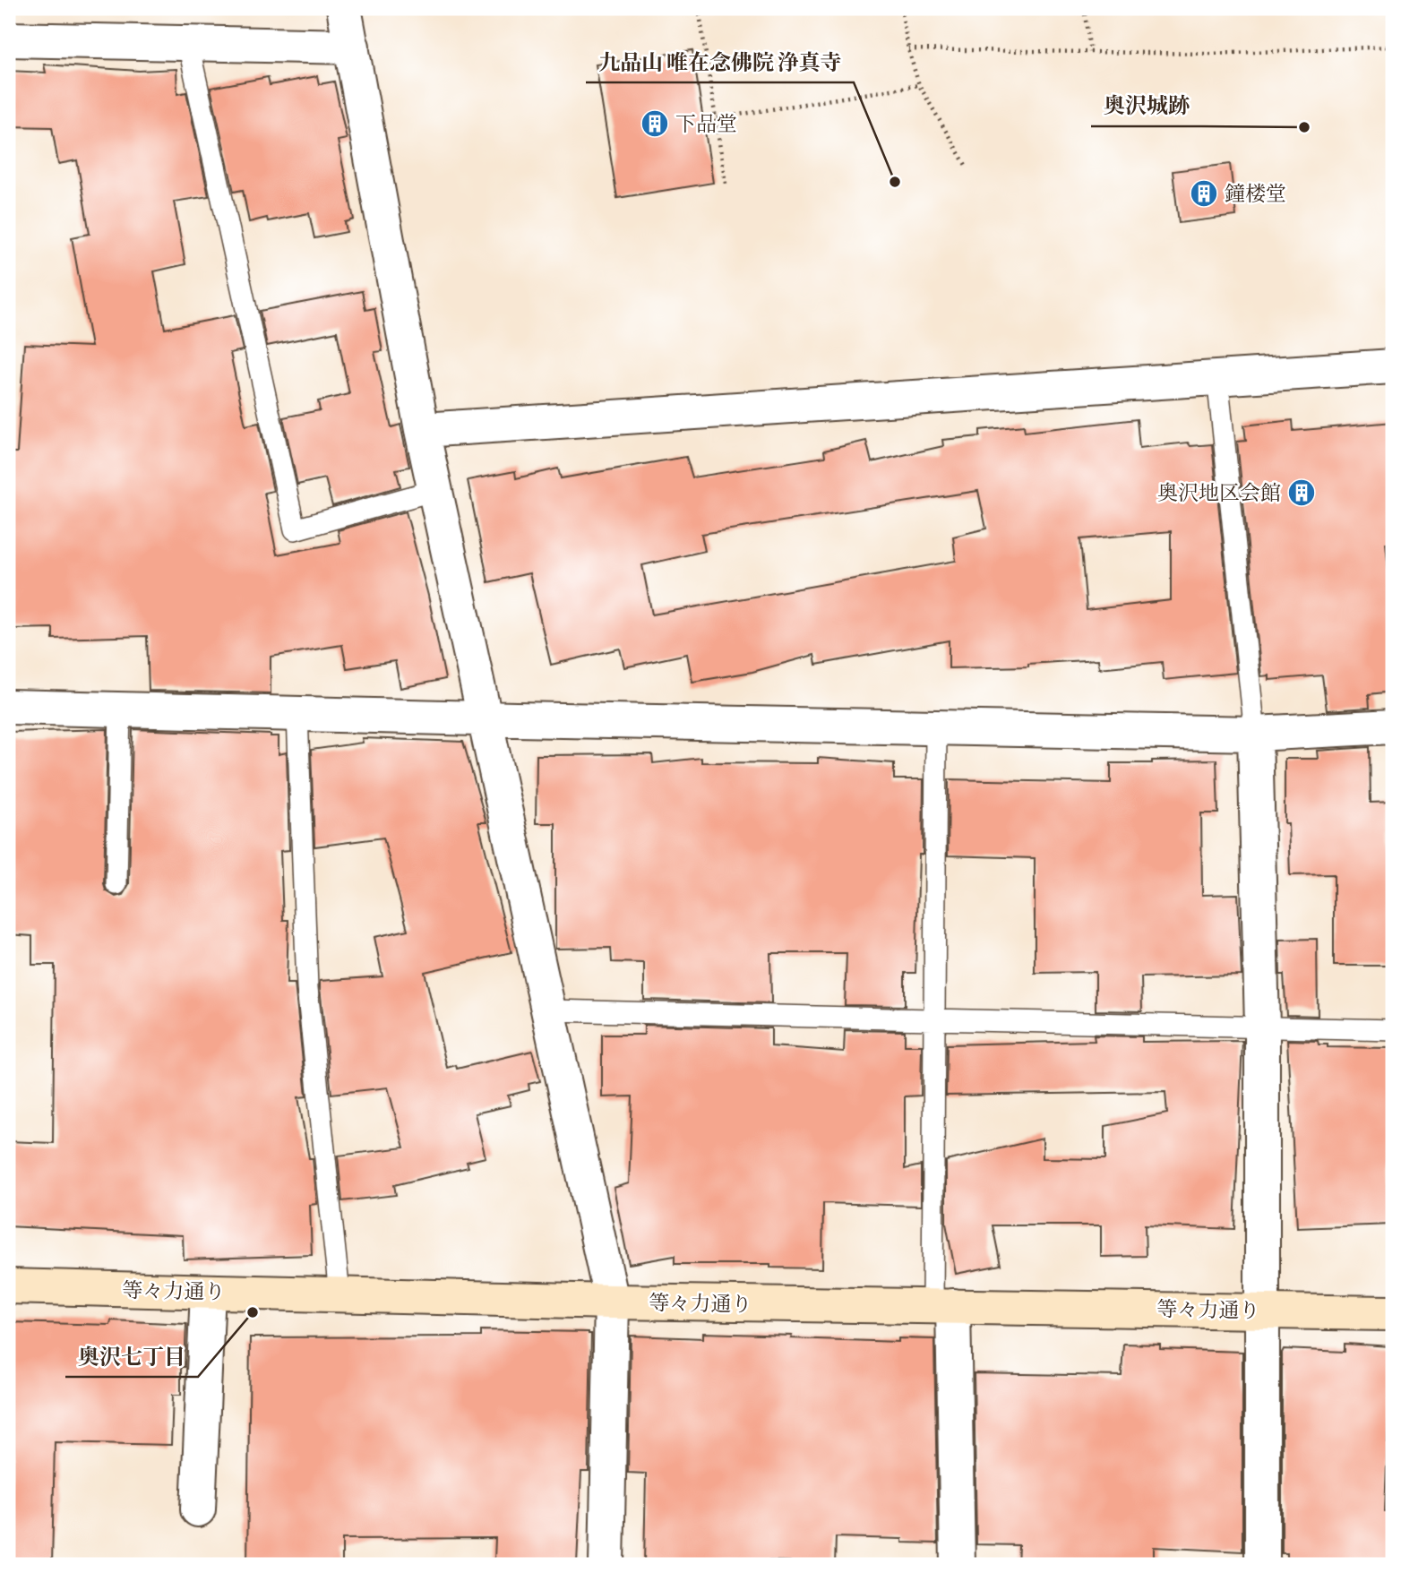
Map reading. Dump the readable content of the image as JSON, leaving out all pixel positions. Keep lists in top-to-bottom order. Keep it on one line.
{"streets":{"street":["等々力通り"]},"places":{"building":["下品堂","鐘楼堂","奥沢地区会館"],"other":["奥沢城跡","九品山 唯在念佛院 浄真寺","奥沢七丁目"]}}
